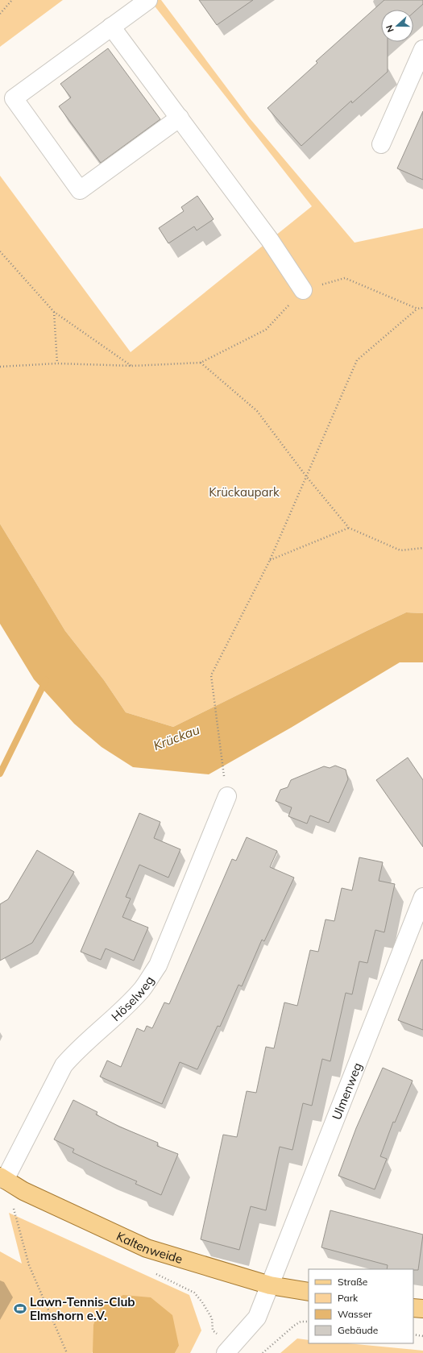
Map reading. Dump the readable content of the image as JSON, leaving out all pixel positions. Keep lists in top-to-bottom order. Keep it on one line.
{"streets":{"main road":["Kaltenweide"],"street":["Höselweg","Ulmenweg"]},"crossings":[["Höselweg","Kaltenweide"],["Ulmenweg","Kaltenweide"]],"water":["Krückau"],"parks":["Krückaupark"],"places":{"sports":["Lawn-Tennis-Club Elmshorn e.V."]},"legend":["Straße","Park","Wasser","Gebäude"],"north":"left"}
